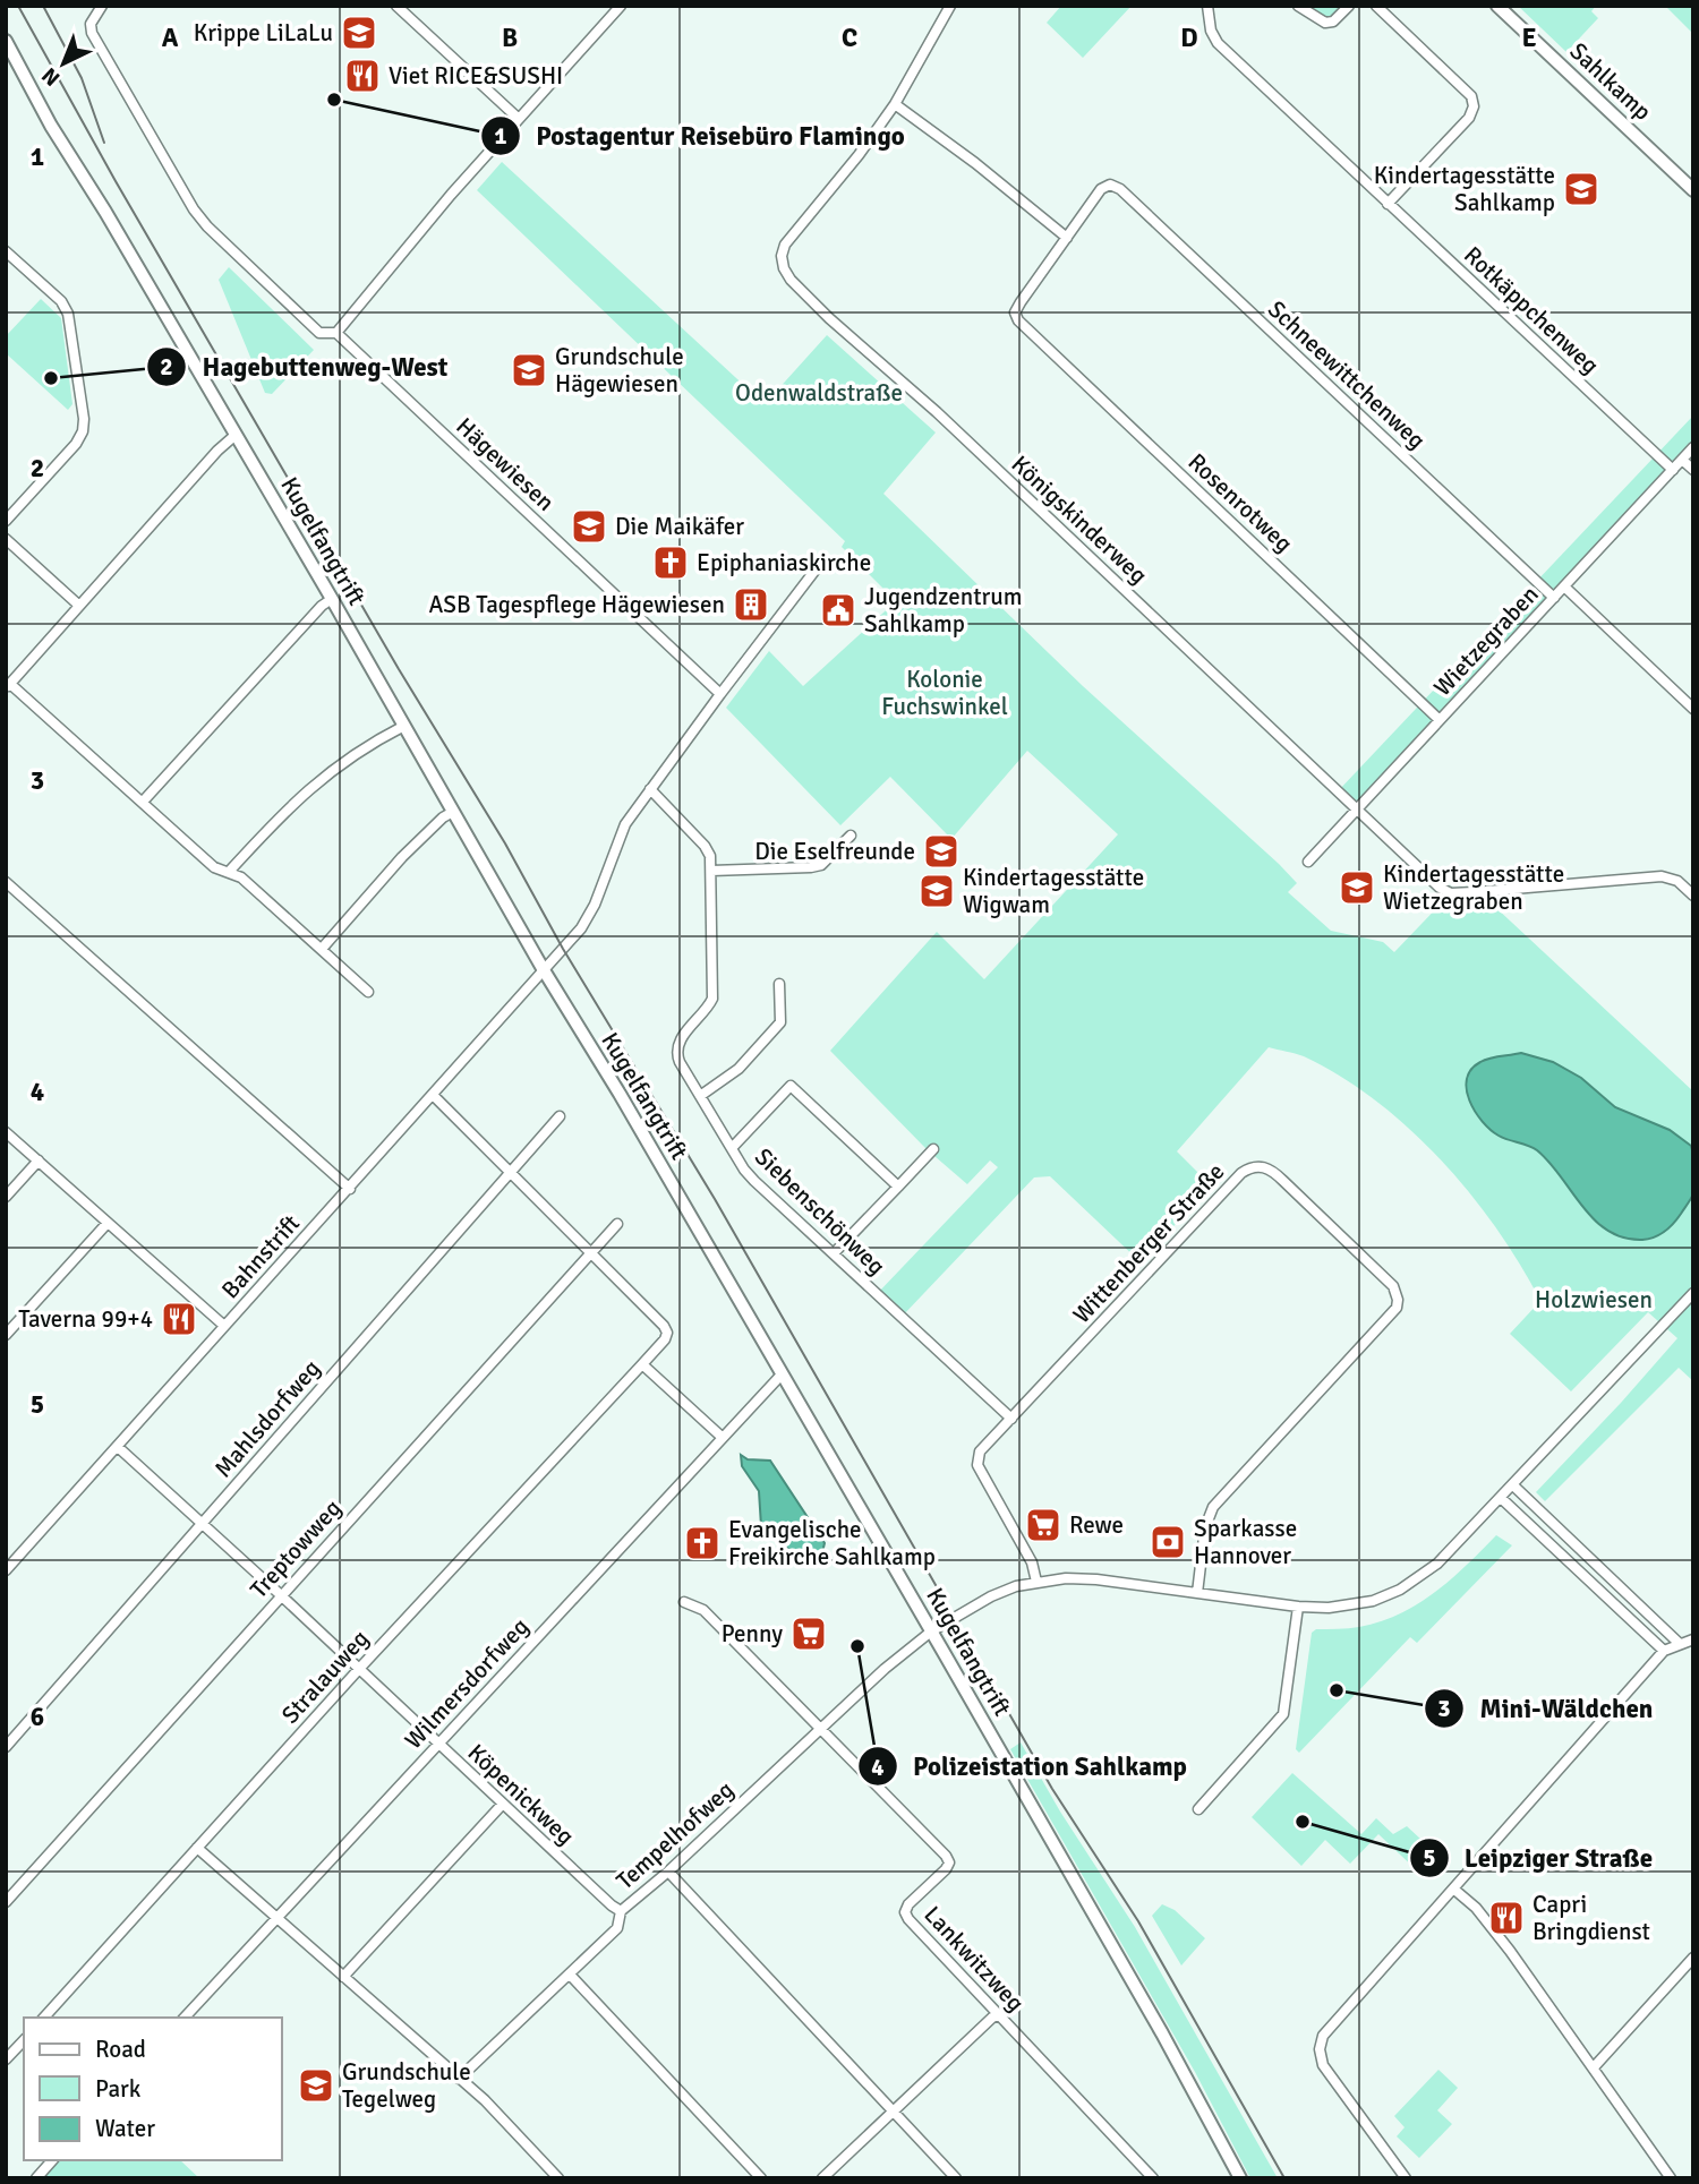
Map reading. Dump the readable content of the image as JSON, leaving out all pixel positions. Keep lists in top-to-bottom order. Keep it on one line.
{"streets":{"street":["Sahlkamp","Rotkäppchenweg","Schneewittchenweg","Hägewiesen","Rosenrotweg","Königskinderweg","Kugelfangtrift","Wietzegraben","Siebenschönweg","Wittenberger Straße","Bahnstrift","Mahlsdorfweg","Treptowweg","Stralauweg","Wilmersdorfweg","Köpenickweg","Tempelhofweg","Lankwitzweg"]},"crossings":[["Rotkäppchenweg","Wietzegraben"],["Schneewittchenweg","Rosenrotweg"],["Schneewittchenweg","Wietzegraben"],["Rosenrotweg","Wietzegraben"],["Königskinderweg","Wietzegraben"],["Kugelfangtrift","Bahnstrift"],["Kugelfangtrift","Wilmersdorfweg"],["Kugelfangtrift","Tempelhofweg"],["Siebenschönweg","Wittenberger Straße"],["Bahnstrift","Köpenickweg"],["Mahlsdorfweg","Köpenickweg"],["Treptowweg","Stralauweg"],["Treptowweg","Köpenickweg"],["Stralauweg","Köpenickweg"],["Wilmersdorfweg","Köpenickweg"],["Köpenickweg","Tempelhofweg"],["Tempelhofweg","Lankwitzweg"]],"parks":["Odenwaldstraße","Kolonie Fuchswinkel","Holzwiesen"],"places":{"school or university":["Krippe LiLaLu","Kindertagesstätte Sahlkamp","Grundschule Hägewiesen","Die Maikäfer","Die Eselfreunde","Kindertagesstätte Wietzegraben","Kindertagesstätte Wigwam","Grundschule Tegelweg"],"restaurant":["Viet RICE&SUSHI","Taverna 99+4","Capri Bringdienst"],"other":["Postagentur Reisebüro Flamingo","Hagebuttenweg-West","Polizeistation Sahlkamp","Mini-Wäldchen","Leipziger Straße"],"church":["Epiphaniaskirche","Evangelische Freikirche Sahlkamp"],"building":["ASB Tagespflege Hägewiesen"],"public building":["Jugendzentrum Sahlkamp"],"supermarket":["Rewe","Penny"],"bank":["Sparkasse Hannover"]},"legend":["Road","Park","Water"],"north":"bottom left","grid":{"columns":["A","B","C","D","E"],"rows":["1","2","3","4","5","6"]}}
